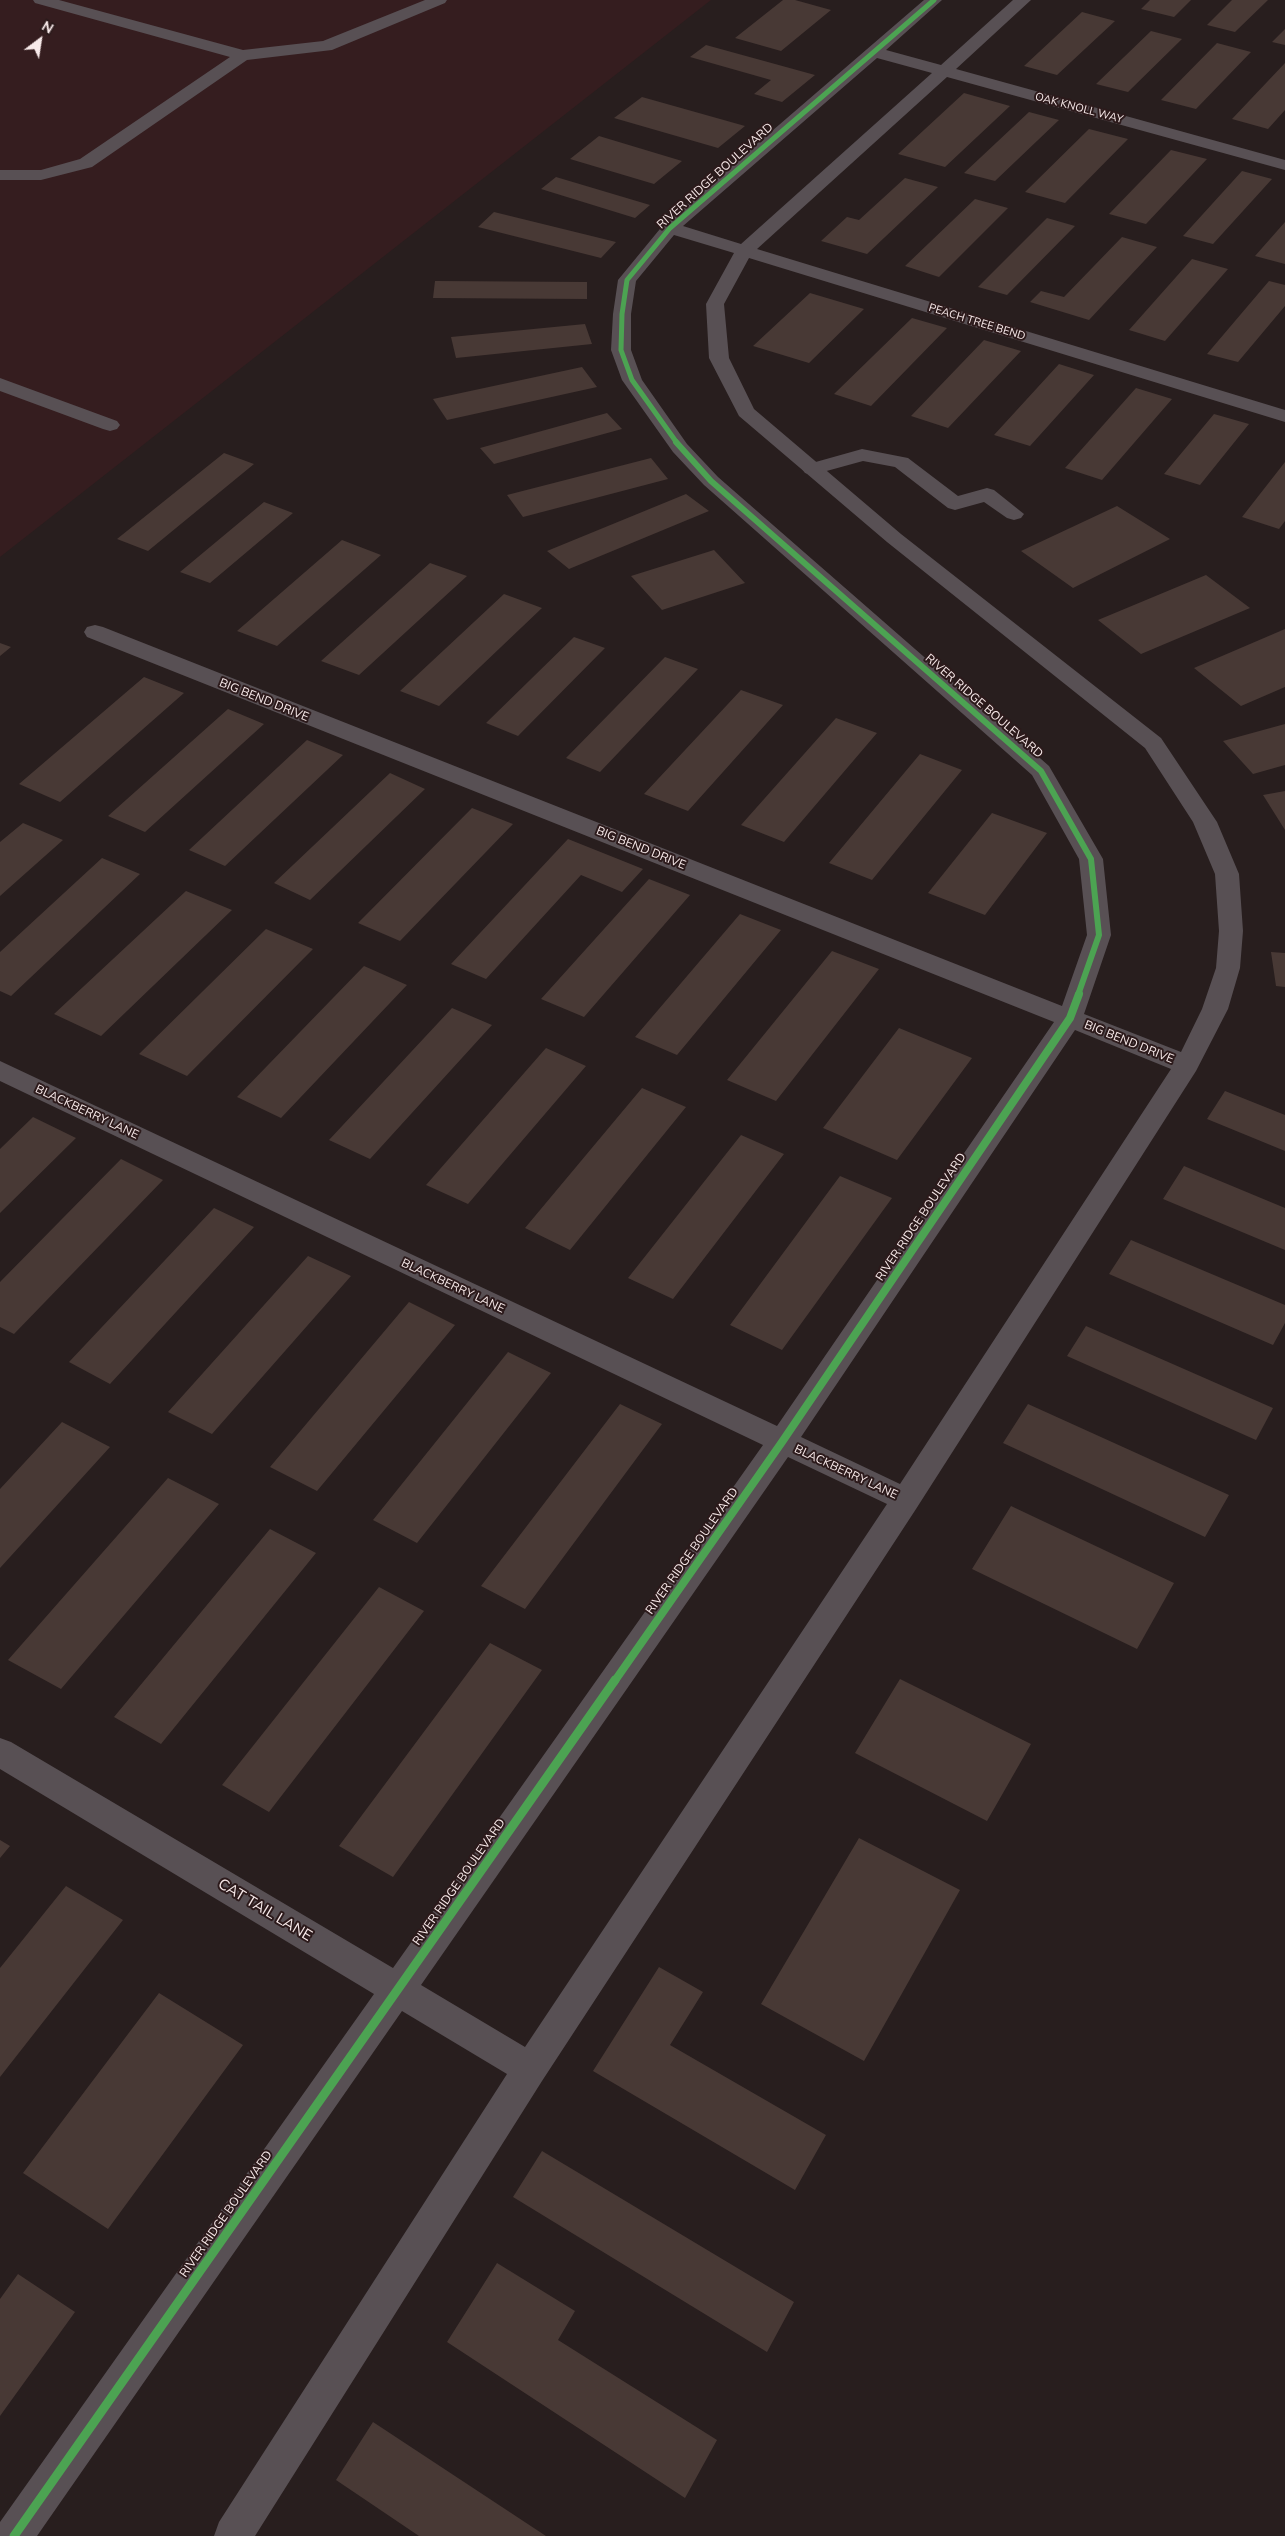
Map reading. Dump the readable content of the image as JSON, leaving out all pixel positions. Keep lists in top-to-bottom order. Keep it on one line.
{"streets":{"street":["OAK KNOLL WAY","RIVER RIDGE BOULEVARD","PEACH TREE BEND","BIG BEND DRIVE","BLACKBERRY LANE","CAT TAIL LANE"]},"crossings":[["OAK KNOLL WAY","RIVER RIDGE BOULEVARD"],["RIVER RIDGE BOULEVARD","PEACH TREE BEND"],["RIVER RIDGE BOULEVARD","BIG BEND DRIVE"],["RIVER RIDGE BOULEVARD","BLACKBERRY LANE"],["RIVER RIDGE BOULEVARD","CAT TAIL LANE"]],"north":"top right"}
